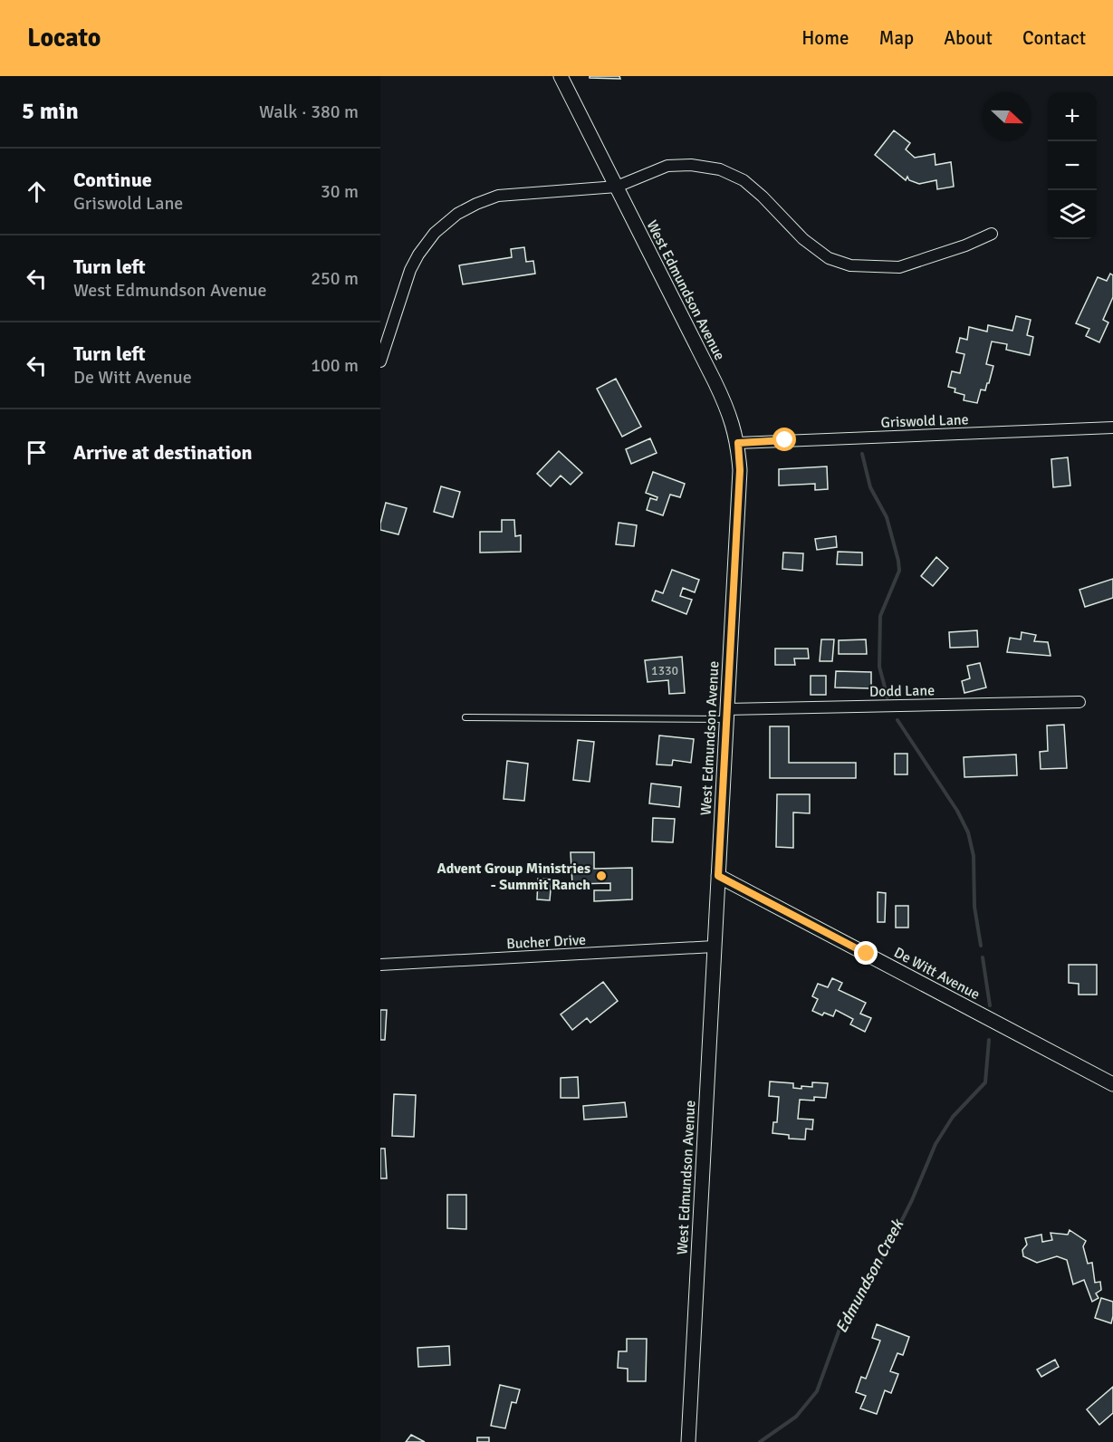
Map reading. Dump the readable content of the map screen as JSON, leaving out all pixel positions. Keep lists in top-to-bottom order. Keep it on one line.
{"streets":{"street":["West Edmundson Avenue","Griswold Lane","Dodd Lane","Bucher Drive","De Witt Avenue"]},"crossings":[["West Edmundson Avenue","Griswold Lane"],["West Edmundson Avenue","Dodd Lane"],["West Edmundson Avenue","Bucher Drive"],["West Edmundson Avenue","De Witt Avenue"]],"water":["Edmundson Creek"],"places":["Advent Group Ministries - Summit Ranch"],"house_numbers":["1330"],"north":"right","page":{"header":"Locato","nav":["Home","Map","About","Contact"],"heading":["5 min","Walk · 380 m"],"map_buttons":["+","−"],"list":[["Continue","Griswold Lane","30 m"],["Turn left","West Edmundson Avenue","250 m"],["Turn left","De Witt Avenue","100 m"],"Arrive at destination"]}}
